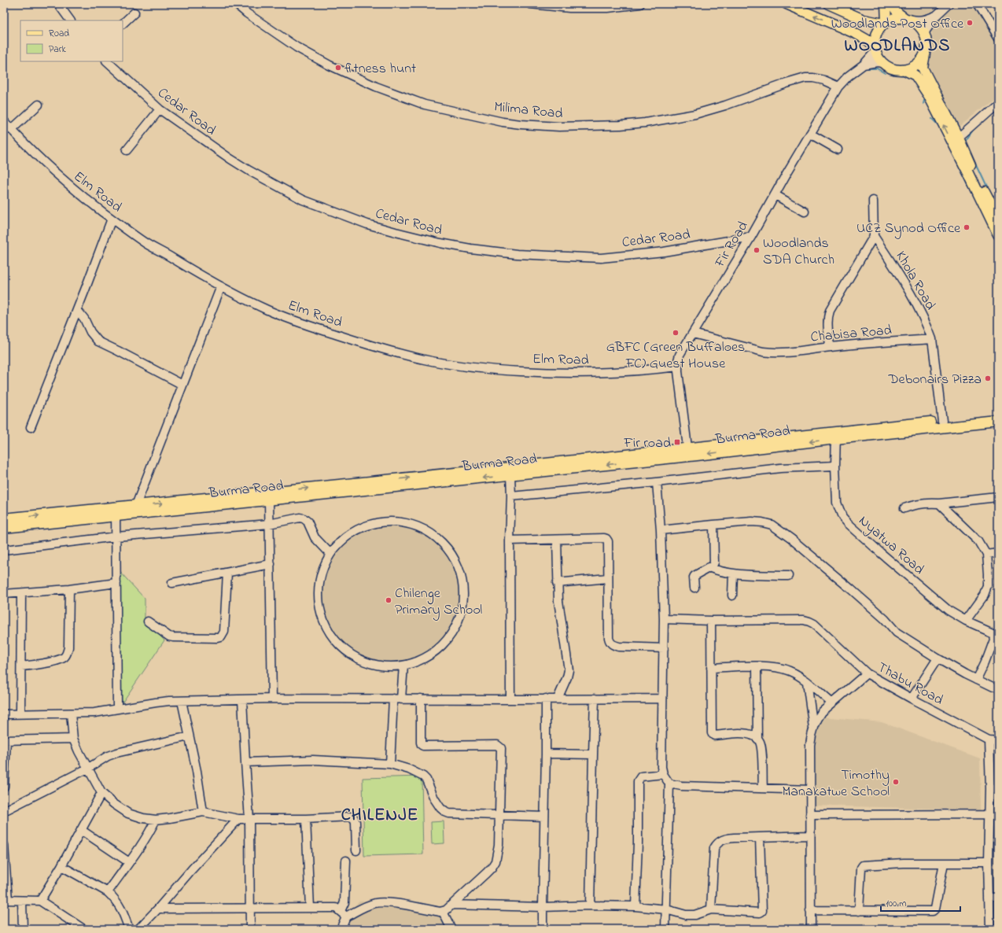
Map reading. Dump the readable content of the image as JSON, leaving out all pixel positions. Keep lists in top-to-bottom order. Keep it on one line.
{"streets":{"main road":["Burma Road"],"street":["Milima Road","Cedar Road","Elm Road","Fir Road","Khola Road","Chabisa Road","Nyatwa Road","Thabu Road"]},"crossings":[["Milima Road","Fir Road"],["Cedar Road","Fir Road"],["Elm Road","Fir Road"],["Fir Road","Chabisa Road"],["Fir Road","Burma Road"],["Khola Road","Chabisa Road"],["Burma Road","Nyatwa Road"]],"districts":["WOODLANDS","CHILENJE"],"places":{"other":["Woodlands Post Office","fitness hunt","UCZ Synod Office","Woodlands SDA Church","GBFC (Green Buffaloes FC) Guest House","Debonairs Pizza","Chilenge Primary School","Timothy Manakatwe School"],"transit":["Fir road"]},"legend":["Road","Park"],"scale_bar":"100 m"}
